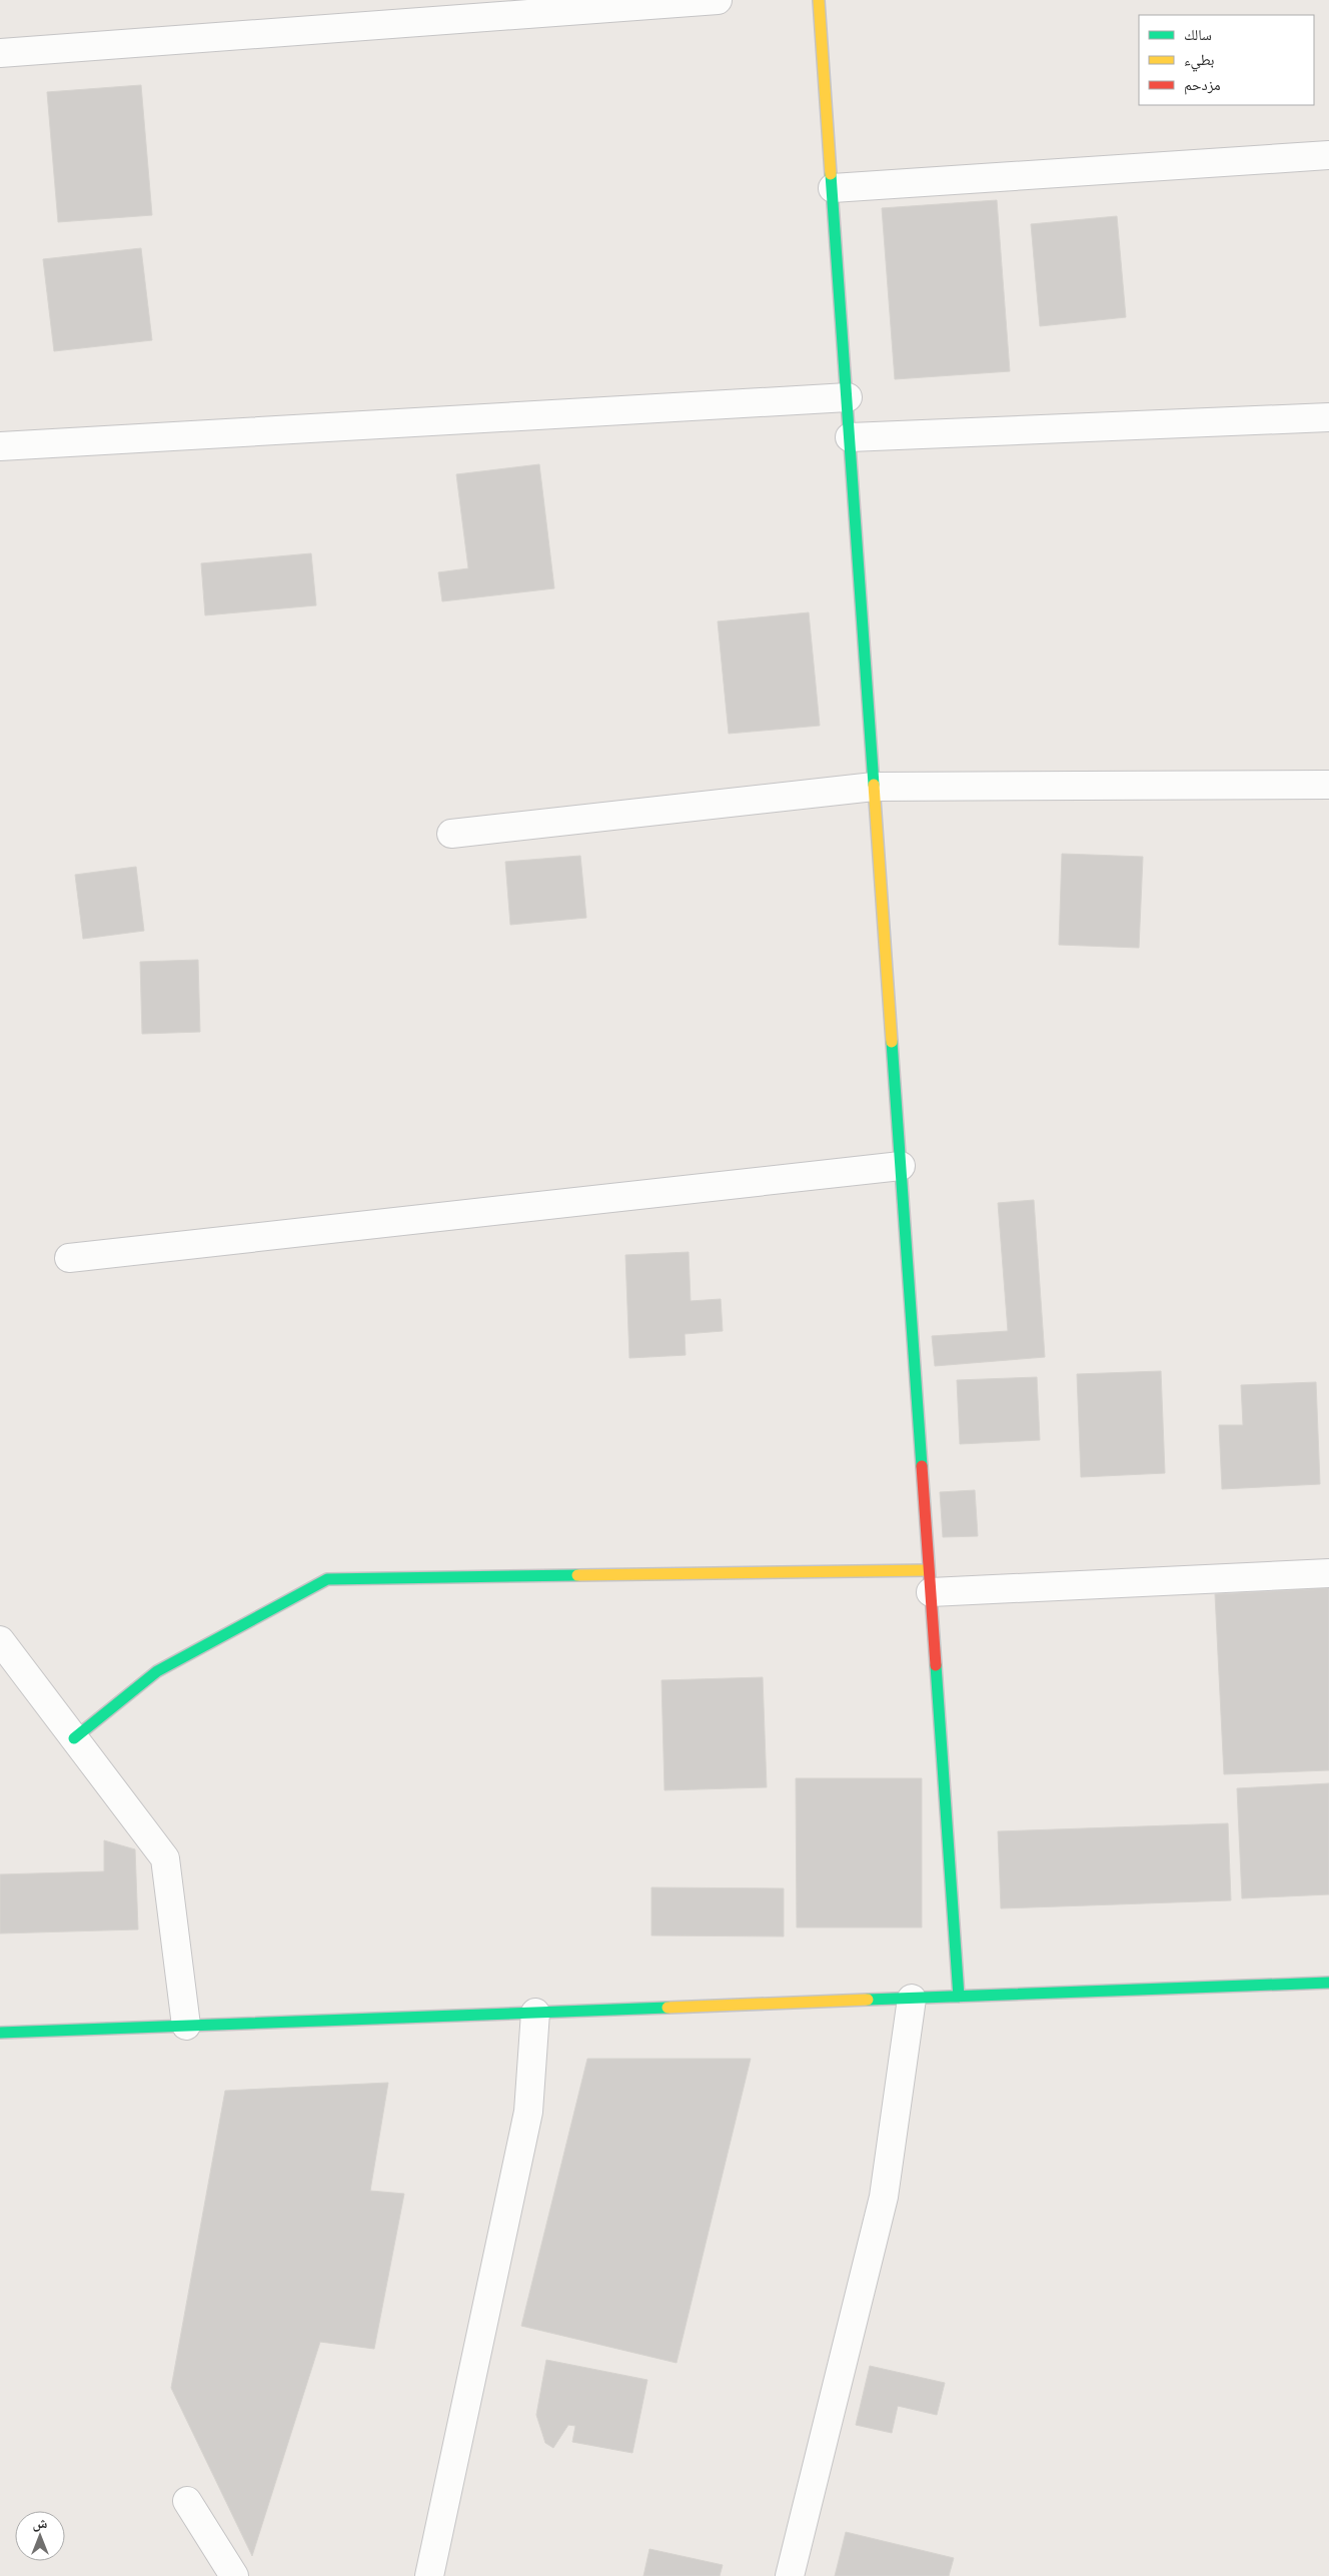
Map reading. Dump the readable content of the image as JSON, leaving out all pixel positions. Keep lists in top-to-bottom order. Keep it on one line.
{"legend":["سالك","بطيء","مزدحم"],"north":"top"}
